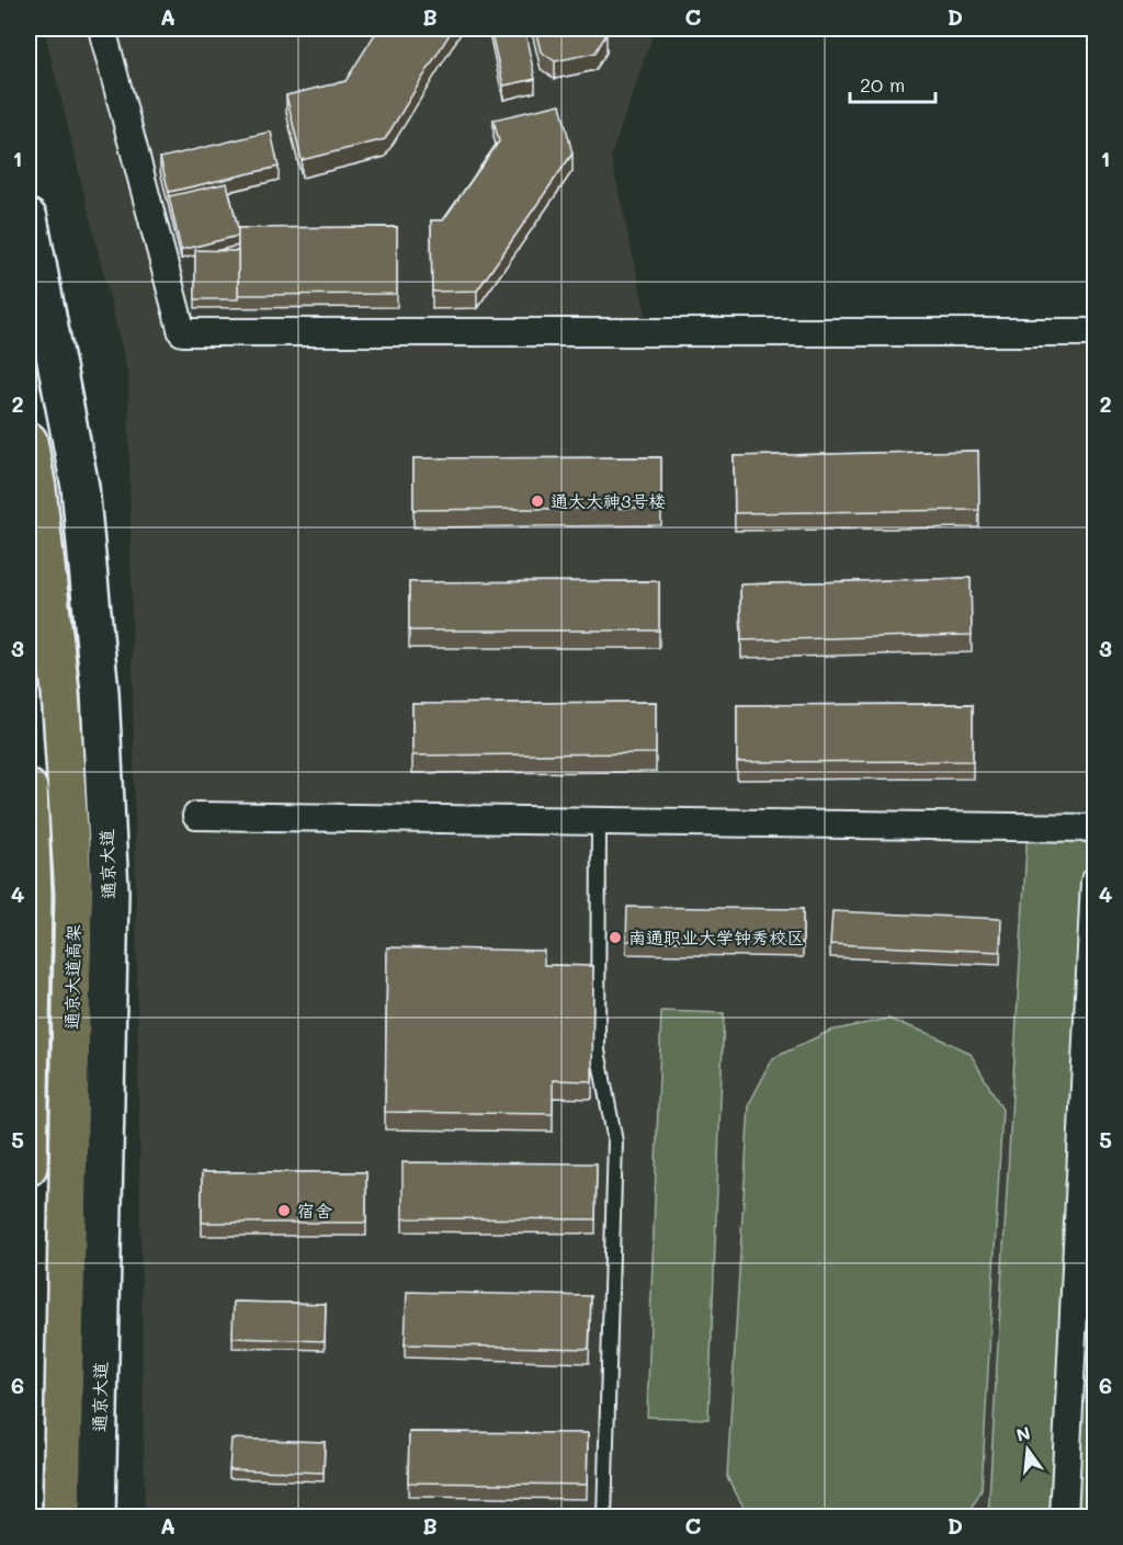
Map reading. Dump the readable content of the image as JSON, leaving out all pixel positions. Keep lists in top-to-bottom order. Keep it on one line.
{"streets":{"highway":["通京大道高架"],"main road":["通京大道"]},"places":["通大大神3号楼","南通职业大学钟秀校区","宿舍"],"scale_bar":"20 m","north":"top","grid":{"columns":["A","B","C","D"],"rows":["1","2","3","4","5","6"]}}
